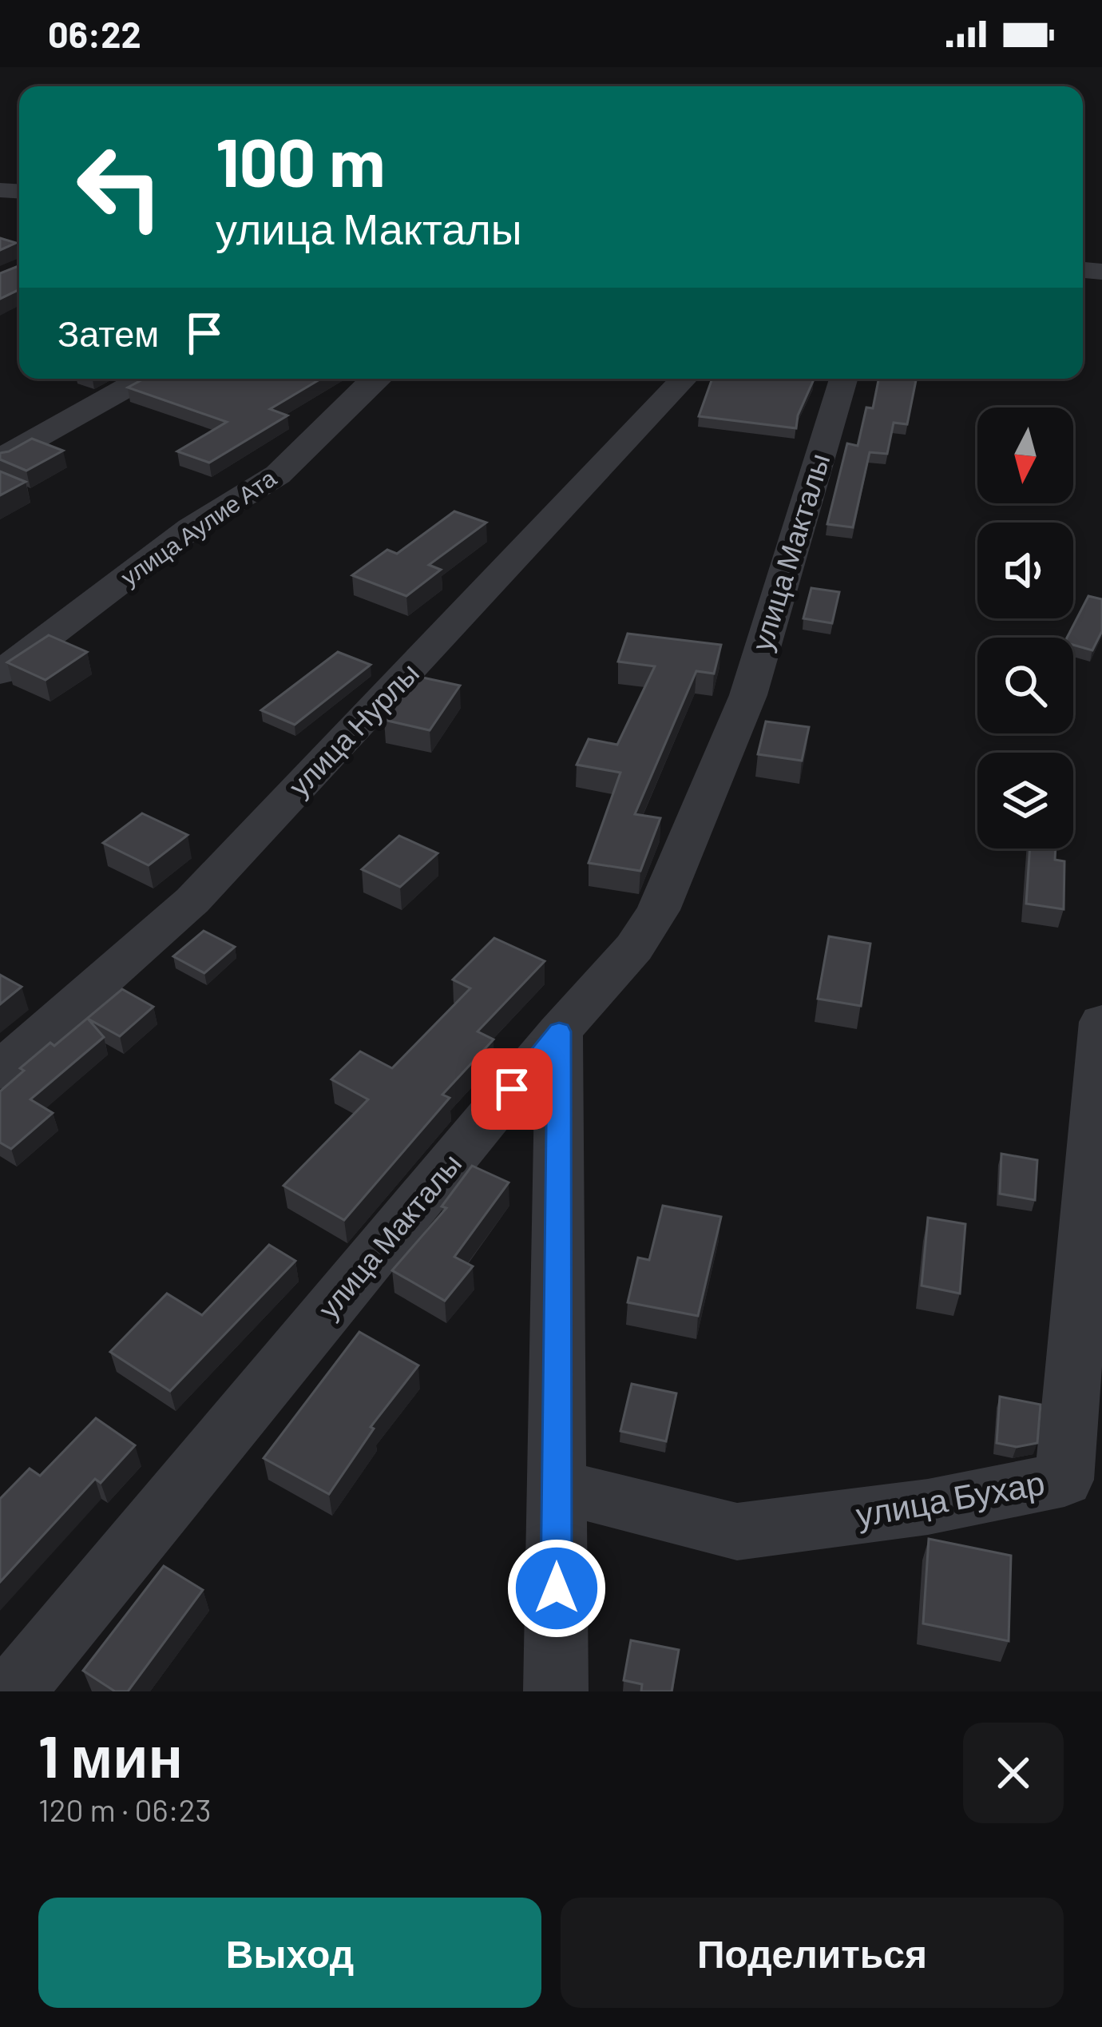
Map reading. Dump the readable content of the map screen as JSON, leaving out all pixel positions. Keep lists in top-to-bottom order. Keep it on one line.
{"streets":{"street":["улица Аулие Ата","улица Макталы","улица Нурлы","улица Бухар"]},"north":"bottom","page":{"status":"06:22","turn":["100 m","улица Макталы"],"then":"Затем","heading":["1 мин","120 m · 06:23"],"buttons":["Выход","Поделиться"]}}
